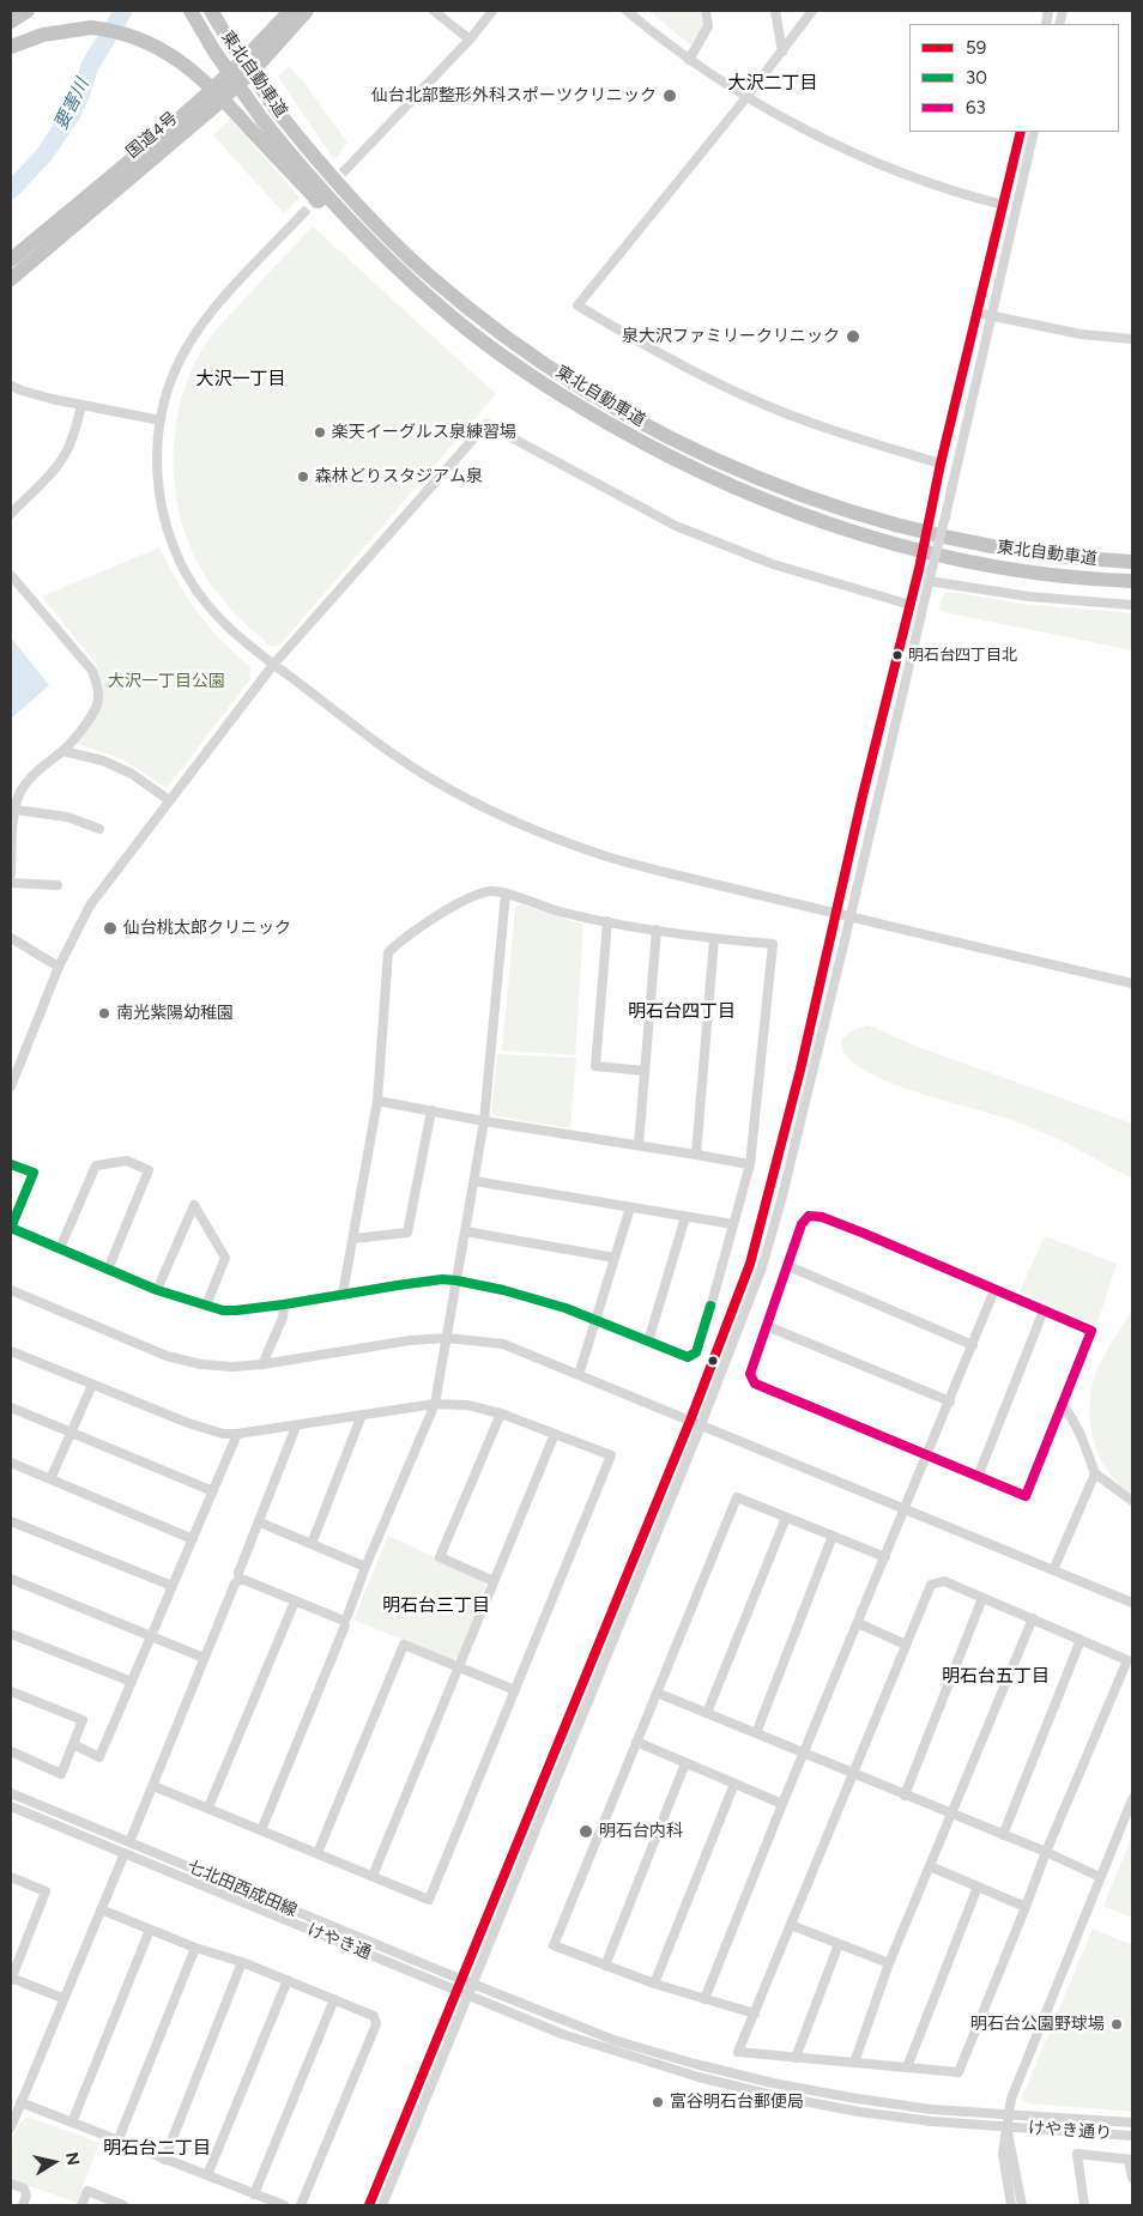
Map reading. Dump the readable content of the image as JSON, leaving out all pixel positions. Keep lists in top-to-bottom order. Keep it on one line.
{"streets":{"highway":["東北自動車道","国道4号"],"street":["七北田西成田線","けやき通","けやき通り"]},"crossings":[["けやき通","けやき通り"]],"districts":["大沢二丁目","大沢一丁目","明石台四丁目","明石台三丁目","明石台五丁目","明石台二丁目"],"water":["要害川"],"parks":["大沢一丁目公園"],"places":["仙台北部整形外科スポーツクリニック","泉大沢ファミリークリニック","楽天イーグルス泉練習場","森林どりスタジアム泉","明石台四丁目北","仙台桃太郎クリニック","南光紫陽幼稚園","明石台内科","明石台公園野球場","富谷明石台郵便局"],"lines":["transit line 59","transit line 30","transit line 63"],"legend":["59","30","63"],"north":"right"}
